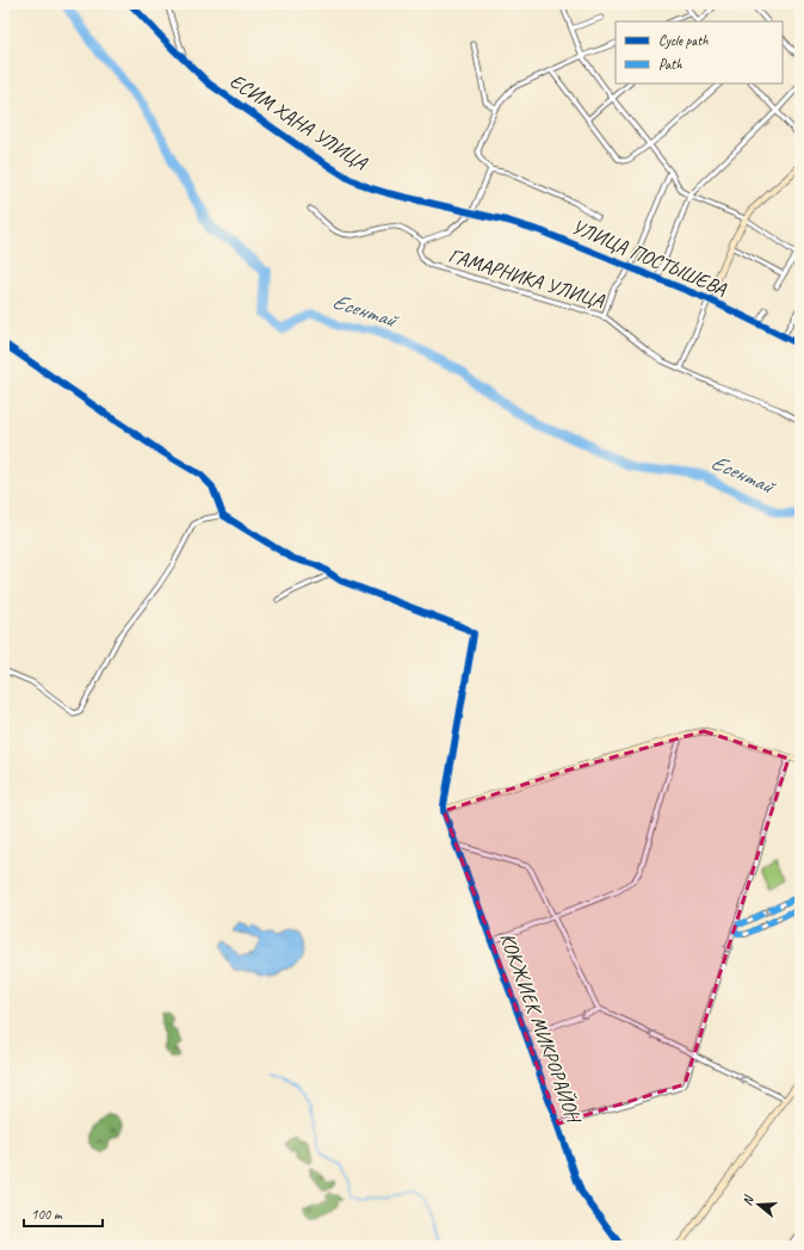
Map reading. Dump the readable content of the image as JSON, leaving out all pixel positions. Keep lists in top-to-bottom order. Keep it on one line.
{"streets":{"street":["ЕСИМ ХАНА УЛИЦА","УЛИЦА ПОСТЫШЕВА","ГАМАРНИКА УЛИЦА","КОКЖИЕК МИКРОРАЙОН"]},"crossings":[["ЕСИМ ХАНА УЛИЦА","УЛИЦА ПОСТЫШЕВА"]],"water":["Есентай"],"legend":["Cycle path","Path"],"scale_bar":"100 m","north":"left"}
